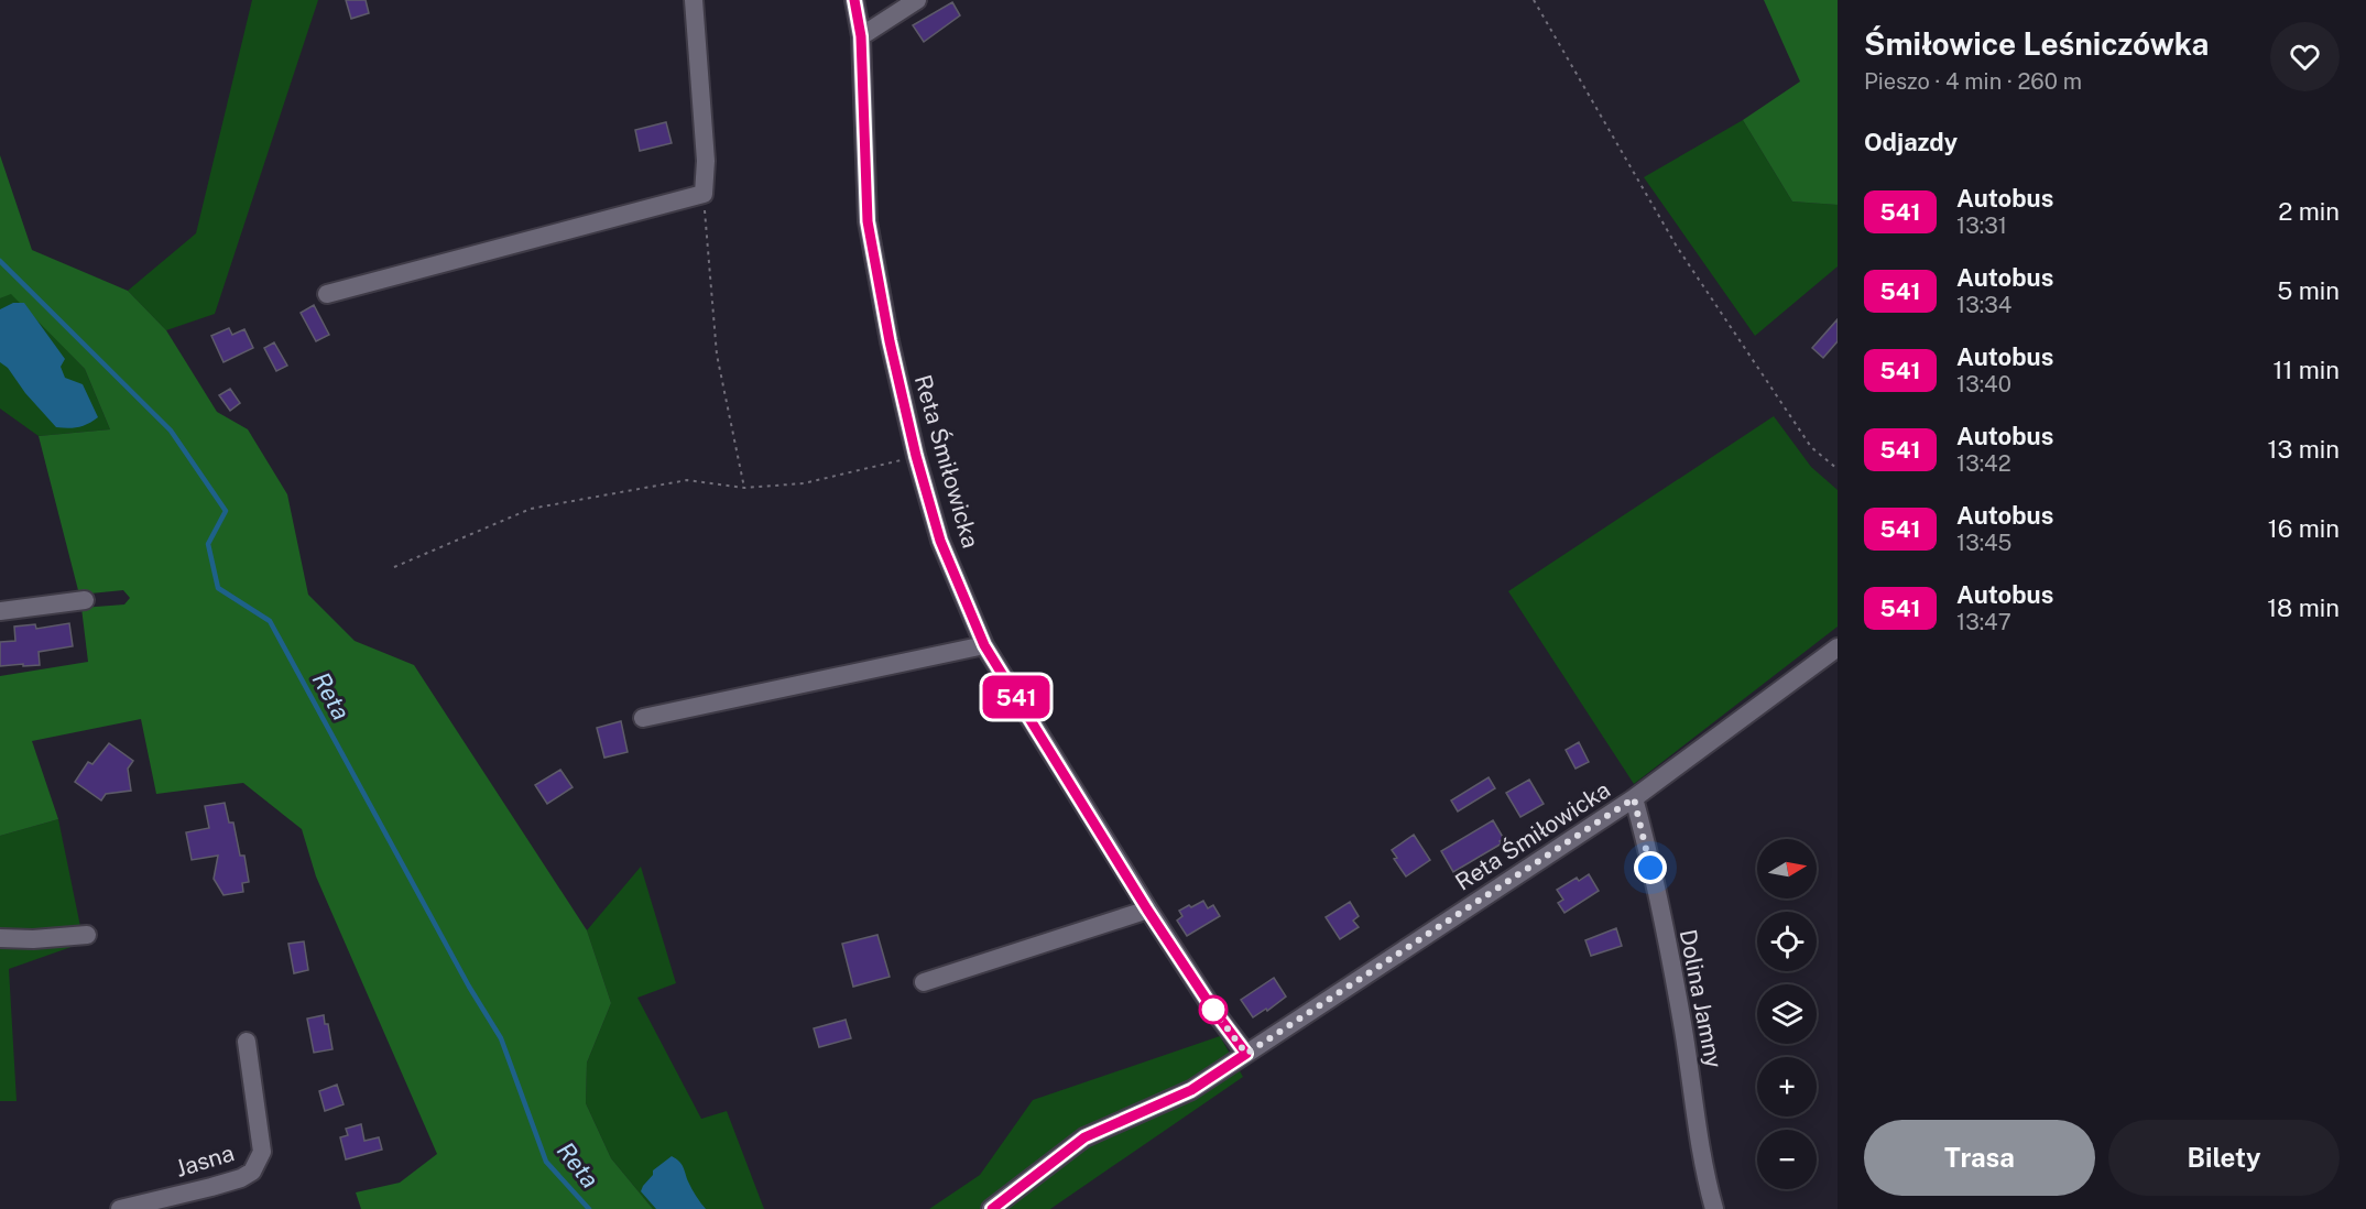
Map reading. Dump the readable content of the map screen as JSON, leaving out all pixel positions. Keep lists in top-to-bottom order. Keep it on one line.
{"streets":{"street":["Reta Śmiłowicka","Dolina Jamny","Jasna"]},"crossings":[["Reta Śmiłowicka","Dolina Jamny"]],"water":["Reta"],"lines":["bus line 541"],"north":"right","page":{"on_map":"541","heading":[["Śmiłowice Leśniczówka","Pieszo · 4 min · 260 m"],"Odjazdy"],"list":[{"mark":"541","name":"Autobus","note":"13:31","value":"2 min"},{"mark":"541","name":"Autobus","note":"13:34","value":"5 min"},{"mark":"541","name":"Autobus","note":"13:40","value":"11 min"},{"mark":"541","name":"Autobus","note":"13:42","value":"13 min"},{"mark":"541","name":"Autobus","note":"13:45","value":"16 min"},{"mark":"541","name":"Autobus","note":"13:47","value":"18 min"}],"map_buttons":["+","−"],"buttons":["Trasa","Bilety"]}}
